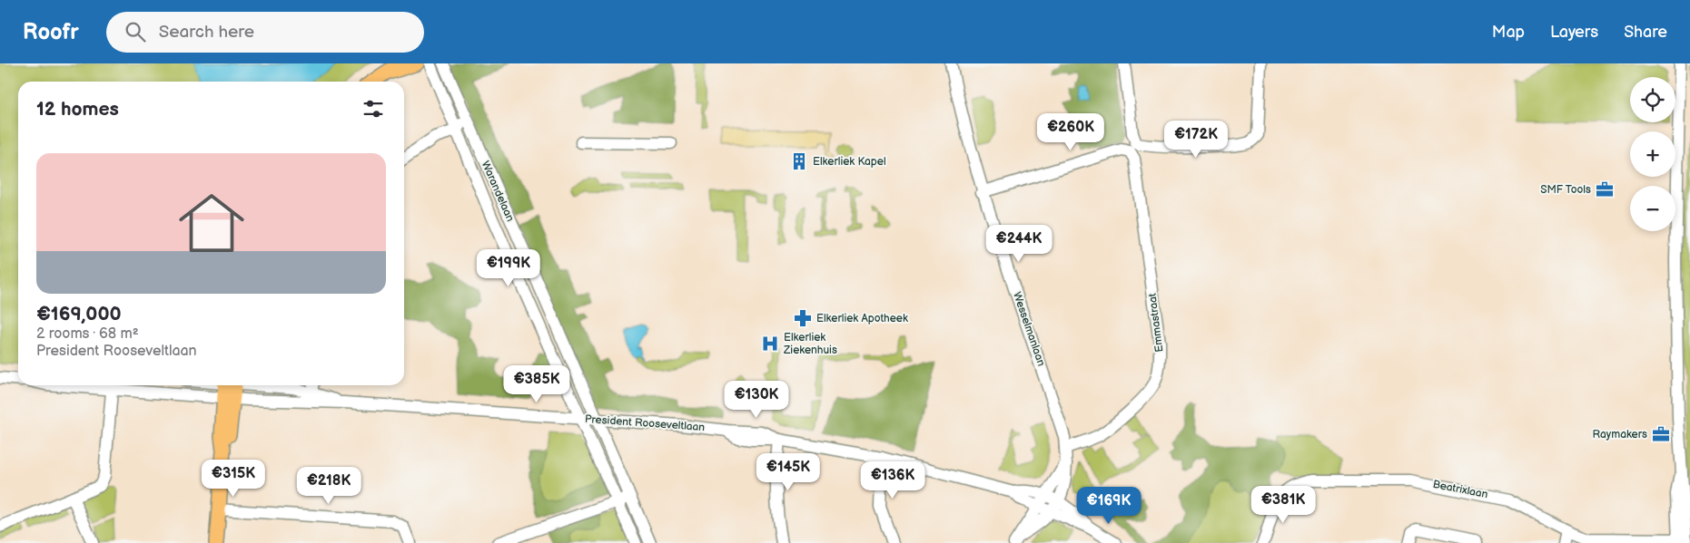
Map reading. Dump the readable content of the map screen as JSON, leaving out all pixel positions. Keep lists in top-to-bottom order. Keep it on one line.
{"streets":{"street":["Warandelaan","Emmastraat","Wesselmanlaan","President Rooseveltlaan","Beatrixlaan"]},"crossings":[["Warandelaan","President Rooseveltlaan"],["Emmastraat","Wesselmanlaan"],["Wesselmanlaan","President Rooseveltlaan"]],"places":{"building":["Elkerliek Kapel"],"office":["SMF Tools","Raymakers"],"pharmacy":["Elkerliek Apotheek"],"hospital":["Elkerliek Ziekenhuis"]},"page":{"header":"Roofr","search":"Search here","nav":["Map","Layers","Share"],"map_buttons":["+","−"],"heading":"12 homes","price":["€260K","€172K","€244K","€199K","€385K","€130K","€145K","€315K","€136K","€218K","€381K","€169K"],"list":[{"name":"€169,000","note":"2 rooms · 68 m² · President Rooseveltlaan"}]}}
